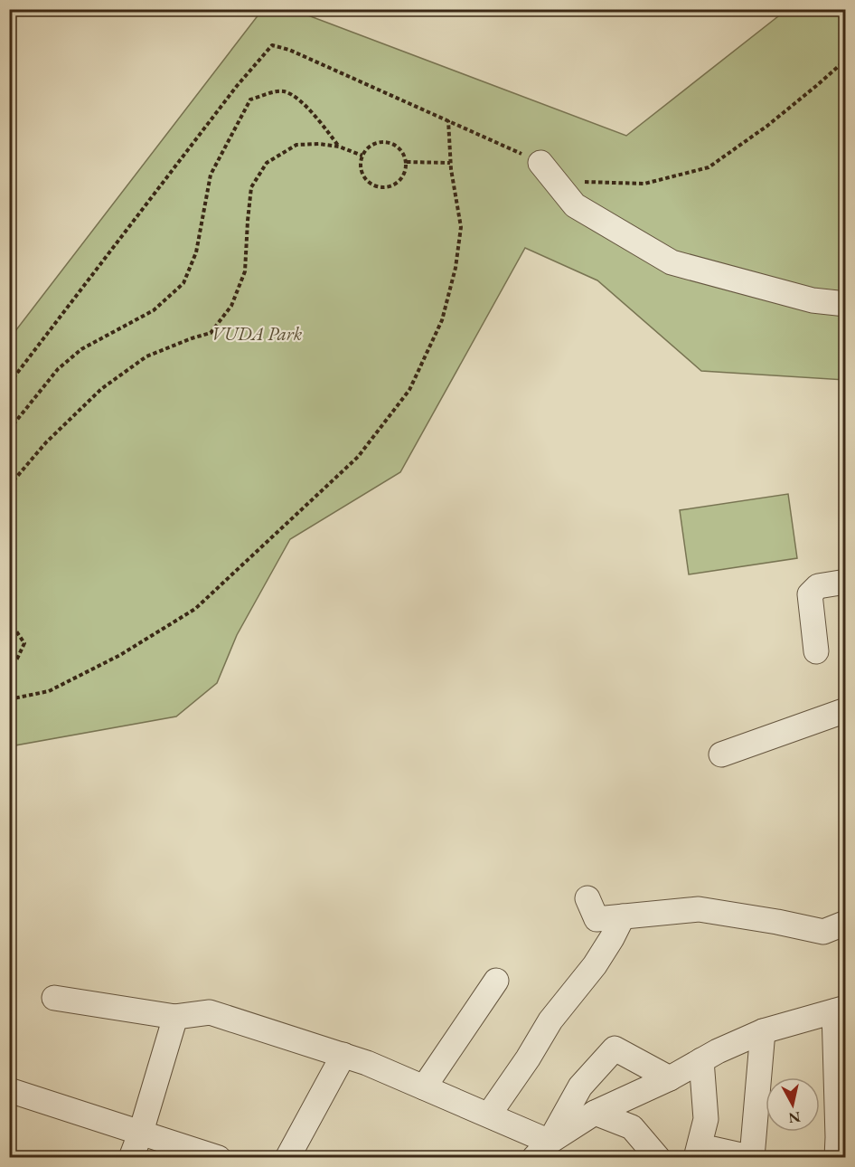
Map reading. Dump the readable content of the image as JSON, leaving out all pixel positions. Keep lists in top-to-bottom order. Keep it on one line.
{"parks":["VUDA Park"],"north":"bottom"}
